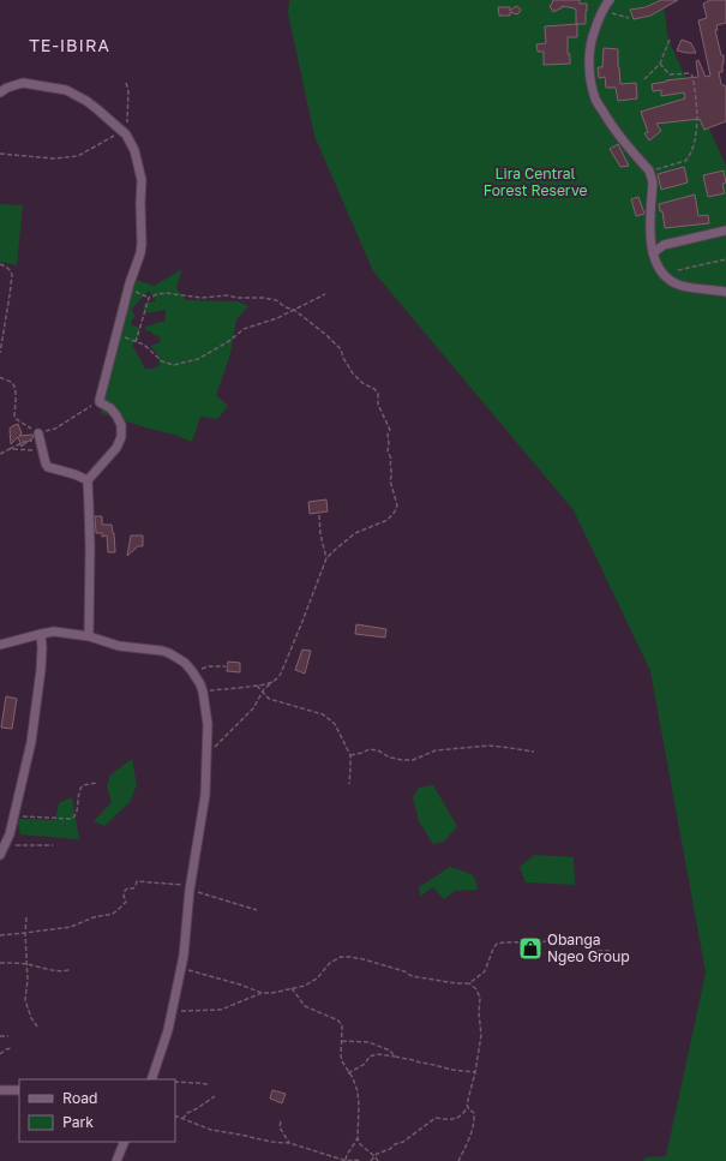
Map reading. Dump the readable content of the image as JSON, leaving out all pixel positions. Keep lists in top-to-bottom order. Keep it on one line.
{"districts":["TE-IBIRA"],"parks":["Lira Central Forest Reserve"],"places":{"shop":["Obanga Ngeo Group"]},"legend":["Road","Park"]}
